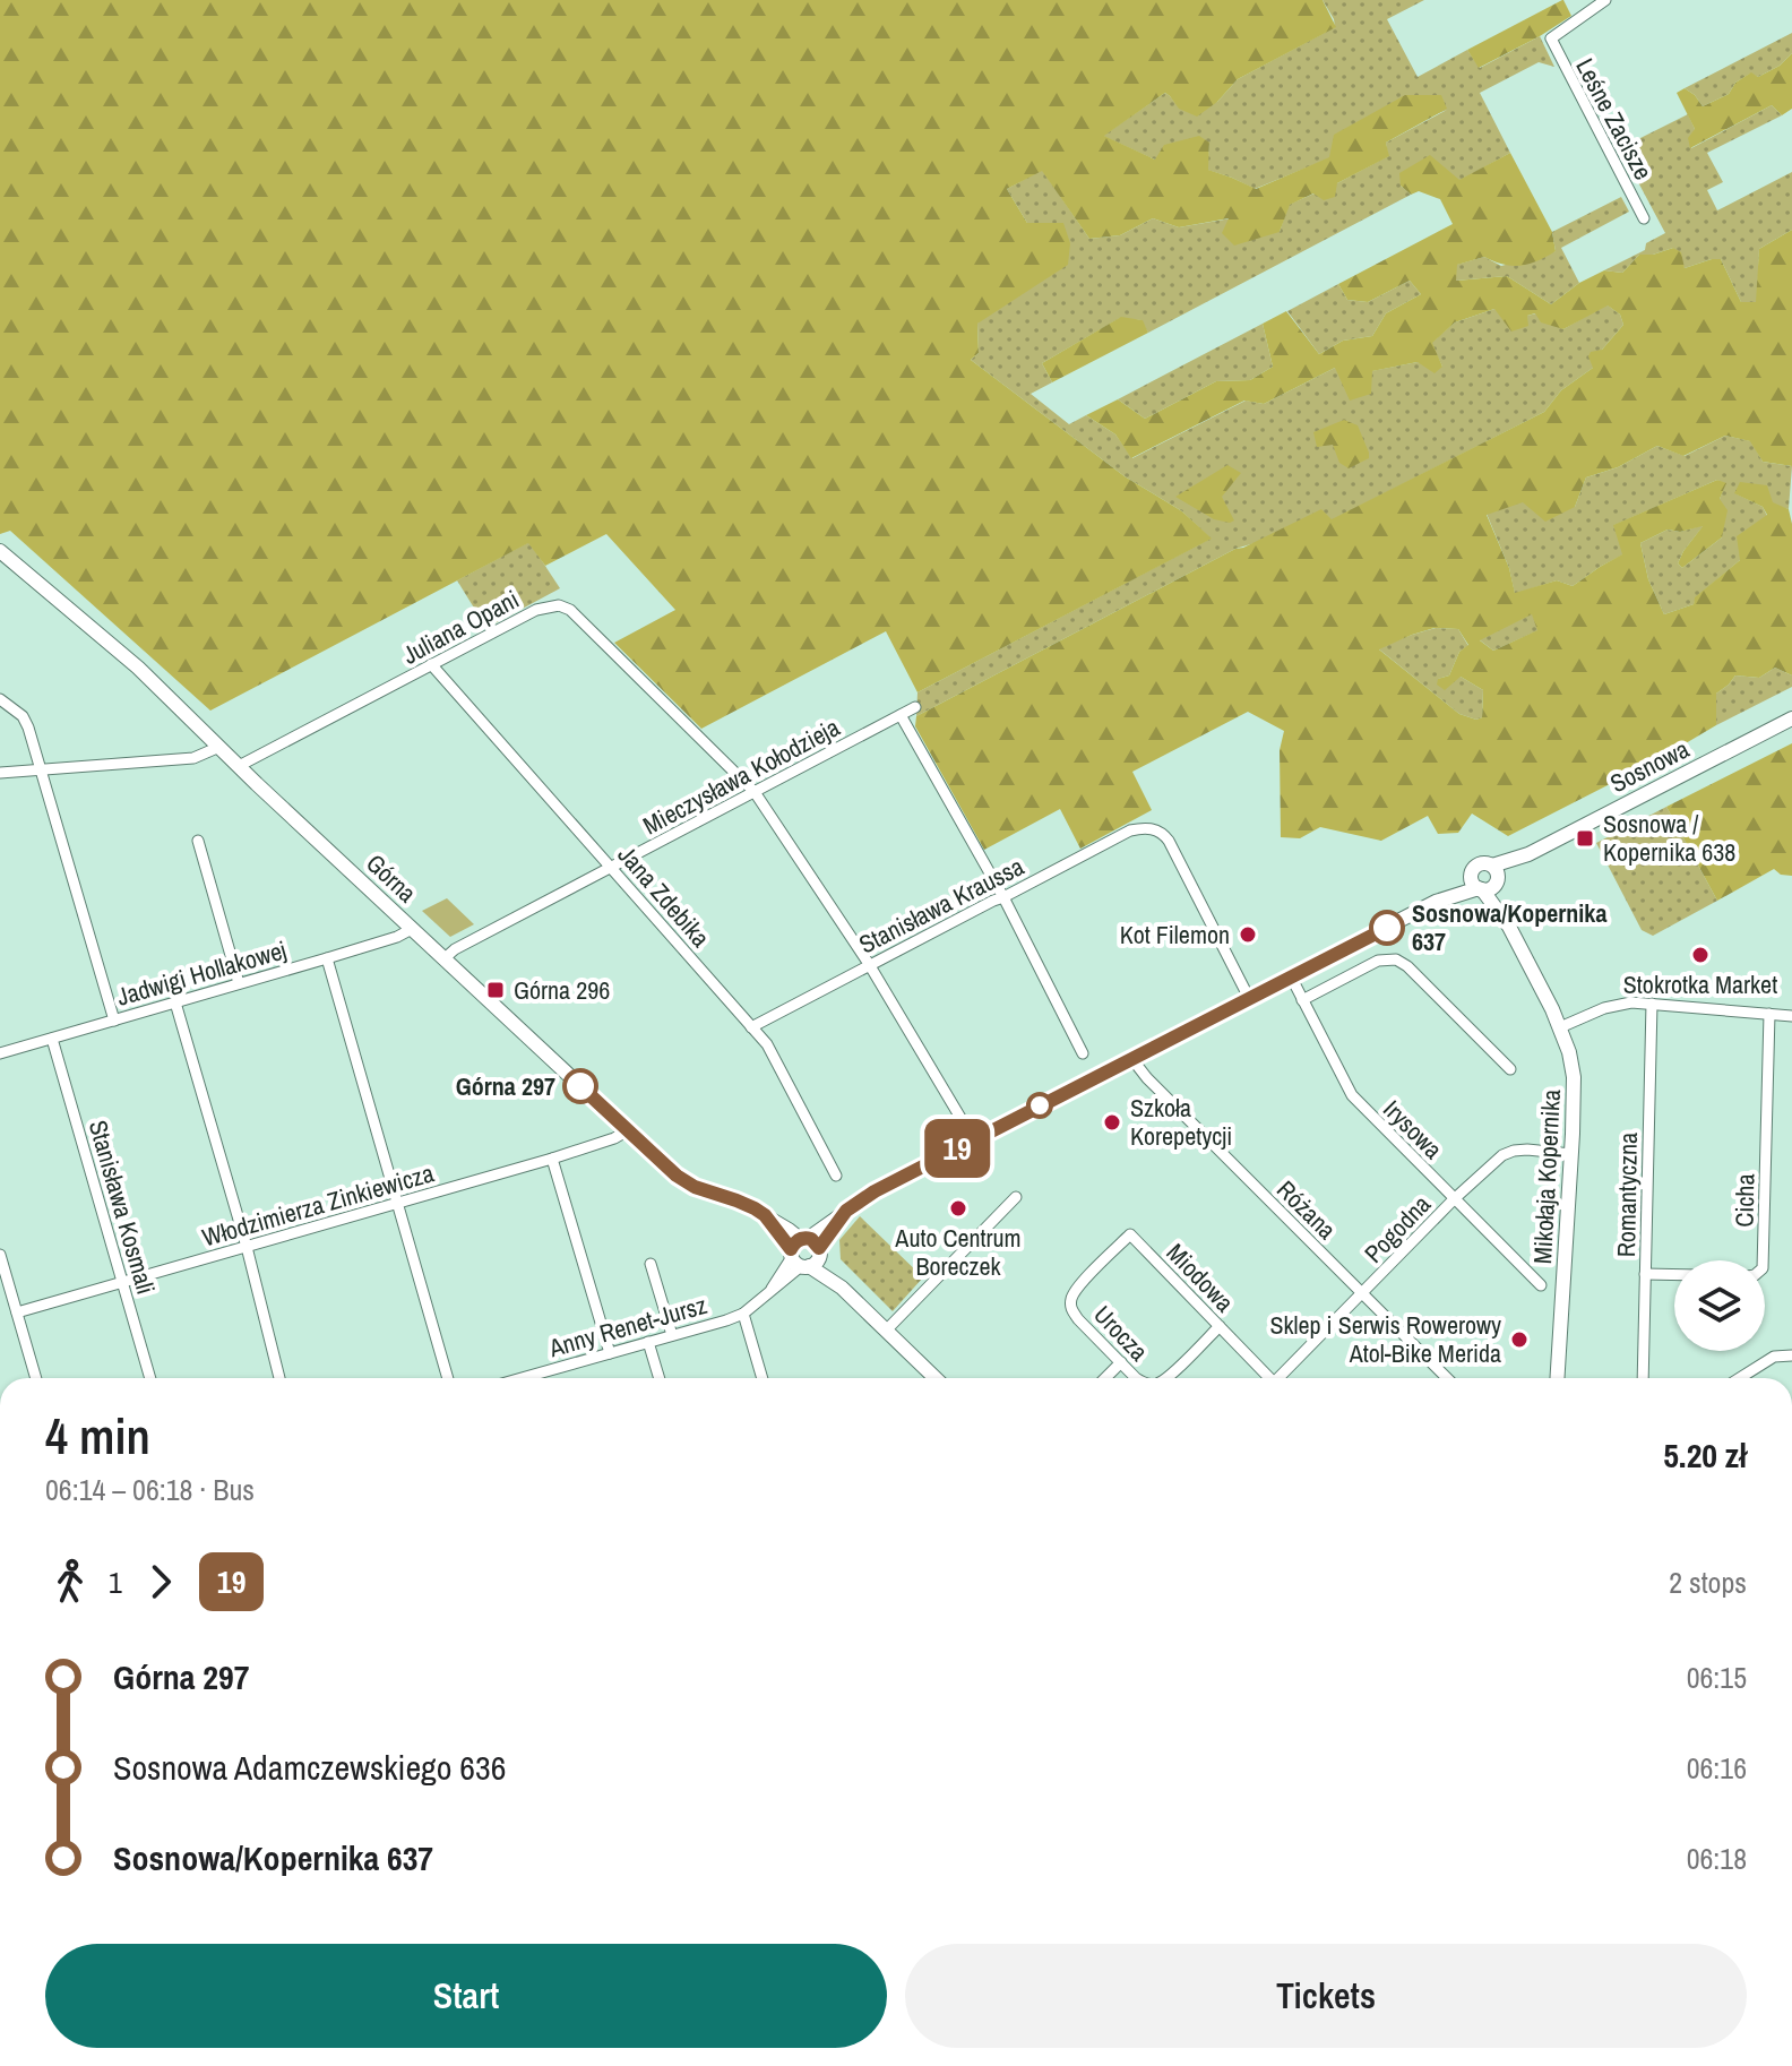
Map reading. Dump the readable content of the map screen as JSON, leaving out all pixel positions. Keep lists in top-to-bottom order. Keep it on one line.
{"streets":{"street":["Leśne Zacisze","Juliana Opani","Sosnowa","Mieczysława Kołodzieja","Górna","Jana Zdebika","Stanisława Kraussa","Jadwigi Hollakowej","Irysowa","Mikołaja Kopernika","Romantyczna","Cicha","Włodzimierza Zinkiewicza","Stanisława Kosmali","Różana","Pogodna","Miodowa","Anny Renet-Jursz","Urocza"]},"crossings":[["Juliana Opani","Mieczysława Kołodzieja"],["Juliana Opani","Górna"],["Juliana Opani","Jana Zdebika"],["Sosnowa","Górna"],["Sosnowa","Stanisława Kraussa"],["Sosnowa","Irysowa"],["Sosnowa","Mikołaja Kopernika"],["Sosnowa","Różana"],["Sosnowa","Anny Renet-Jursz"],["Mieczysława Kołodzieja","Górna"],["Mieczysława Kołodzieja","Jana Zdebika"],["Górna","Jadwigi Hollakowej"],["Górna","Włodzimierza Zinkiewicza"],["Górna","Anny Renet-Jursz"],["Jana Zdebika","Stanisława Kraussa"],["Jadwigi Hollakowej","Stanisława Kosmali"],["Irysowa","Pogodna"],["Mikołaja Kopernika","Pogodna"],["Romantyczna","Cicha"],["Włodzimierza Zinkiewicza","Stanisława Kosmali"],["Różana","Pogodna"],["Miodowa","Urocza"]],"places":{"transit":["Sosnowa / Kopernika 638","Górna 296"],"other":["Sosnowa/Kopernika 637","Kot Filemon","Stokrotka Market","Górna 297","Szkoła Korepetycji","Auto Centrum Boreczek","Sklep i Serwis Rowerowy Atol-Bike Merida"]},"lines":["bus line 19"],"page":{"on_map":"19","heading":["4 min","06:14 – 06:18 · Bus","5.20 zł"],"legs":["1","19","2 stops"],"list":[{"name":"Górna 297","value":"06:15"},{"name":"Sosnowa Adamczewskiego 636","value":"06:16"},{"name":"Sosnowa/Kopernika 637","value":"06:18"}],"buttons":["Start","Tickets"]}}
